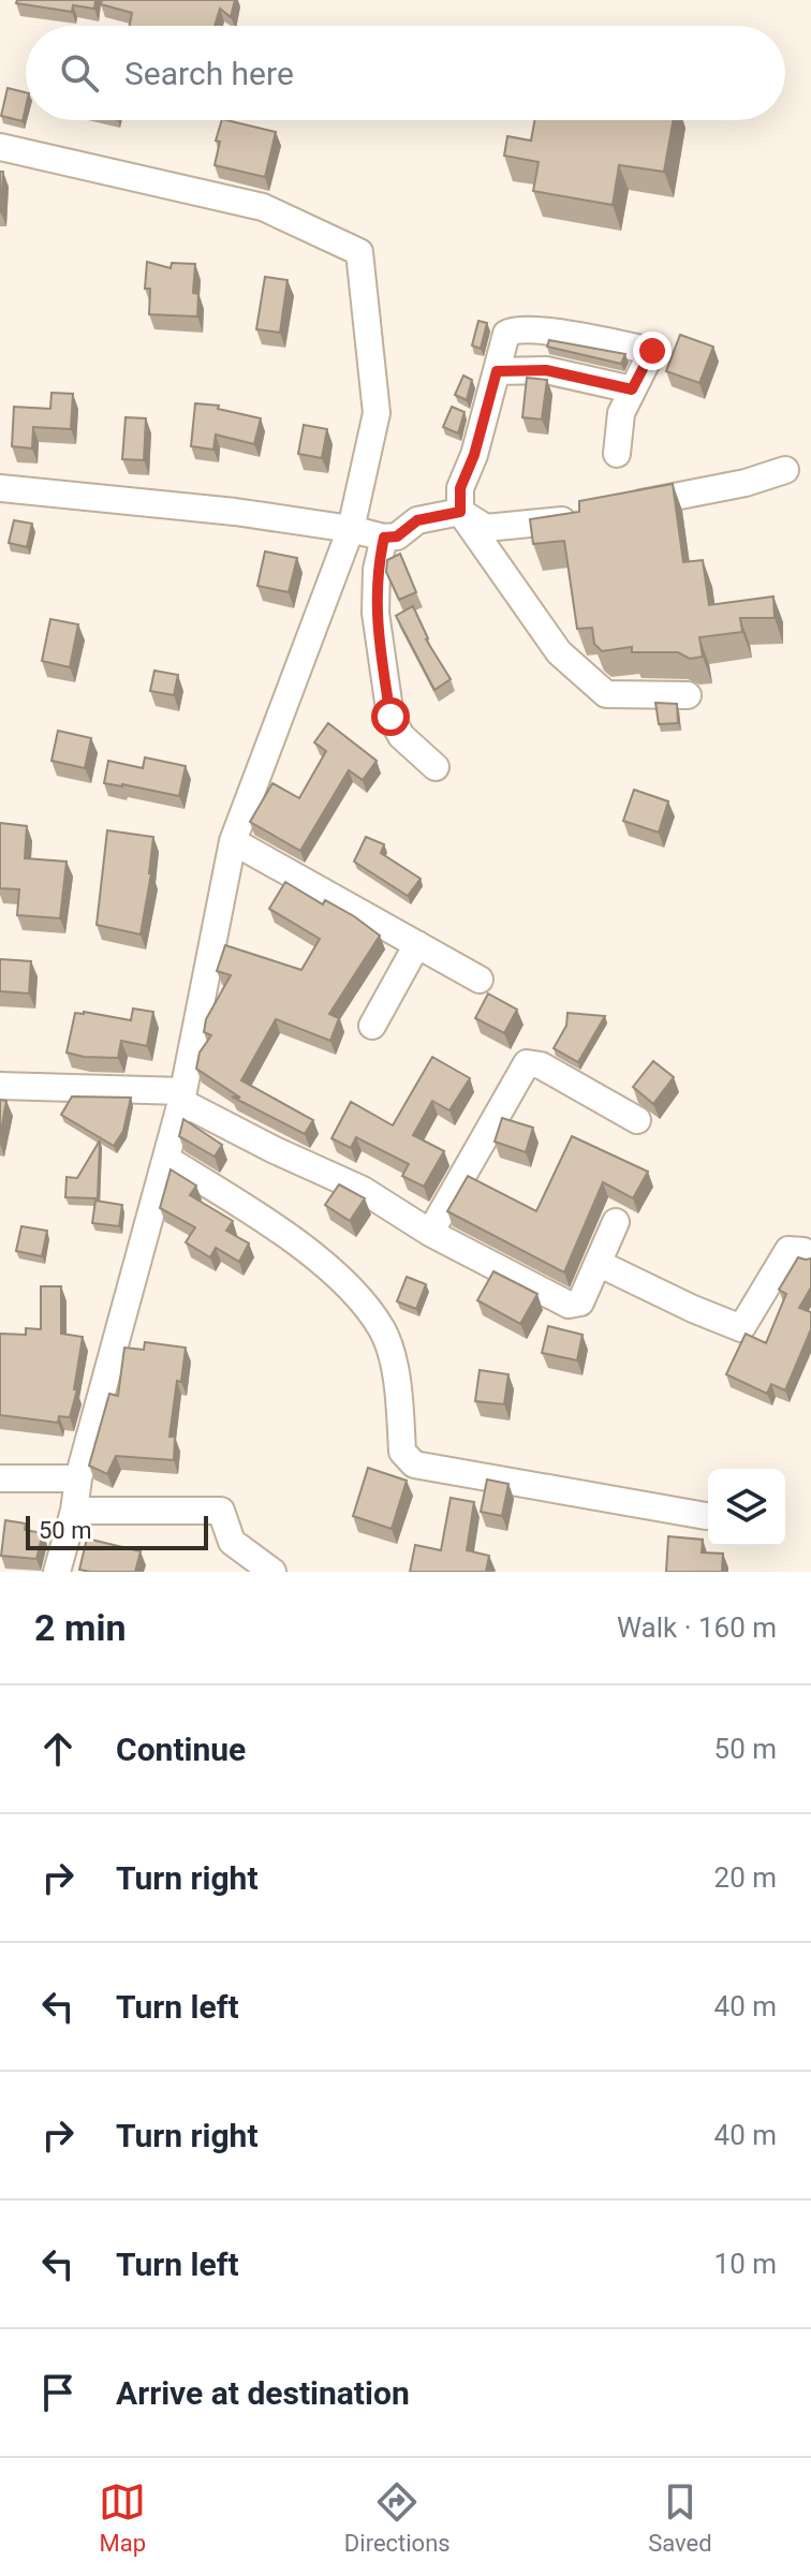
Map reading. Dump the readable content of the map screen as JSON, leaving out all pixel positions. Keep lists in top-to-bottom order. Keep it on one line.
{"scale_bar":"50 m","page":{"search":"Search here","scale":"50 m","heading":["2 min","Walk · 160 m"],"list":[["Continue","50 m"],["Turn right","20 m"],["Turn left","40 m"],["Turn right","40 m"],["Turn left","10 m"],"Arrive at destination"],"nav":["Map","Directions","Saved"]}}
